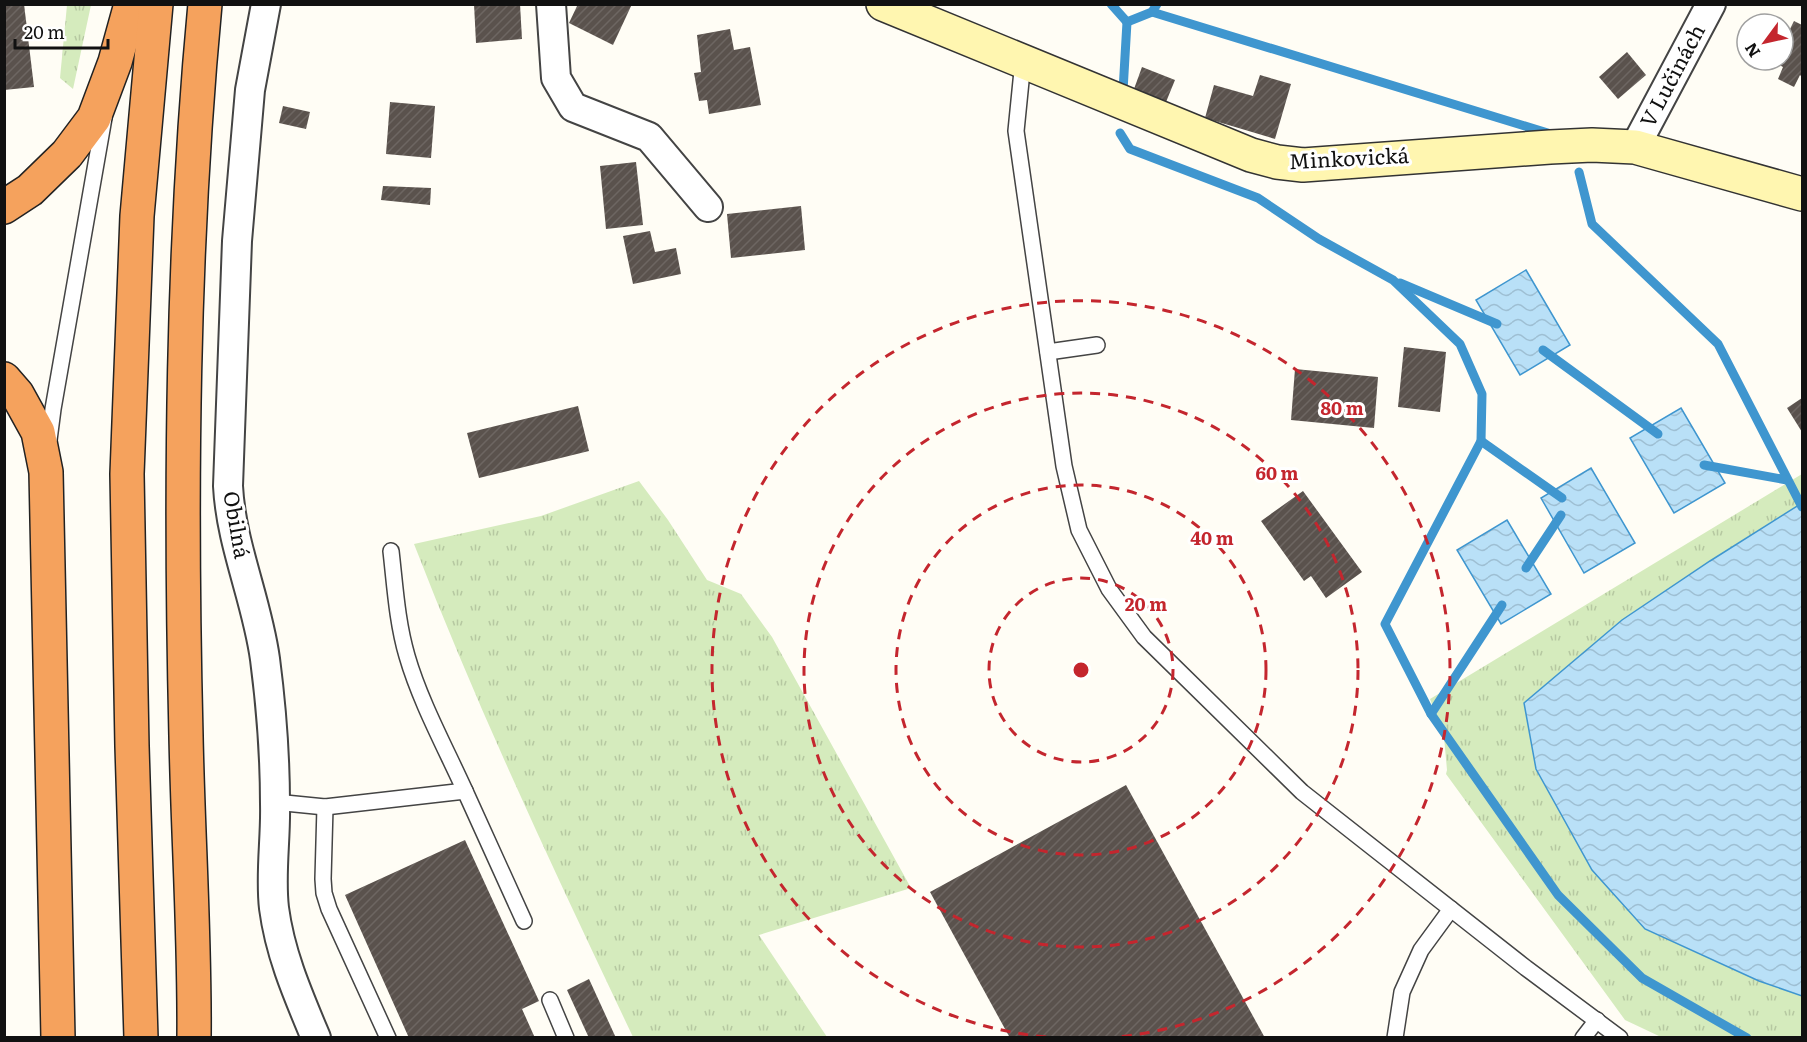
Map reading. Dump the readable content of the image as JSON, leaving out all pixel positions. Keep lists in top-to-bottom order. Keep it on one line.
{"streets":{"street":["V Lučinách","Minkovická","Obilná"]},"crossings":[["V Lučinách","Minkovická"]],"scale_bar":"20 m","north":"bottom left","rings":["80 m","60 m","40 m","20 m"]}
